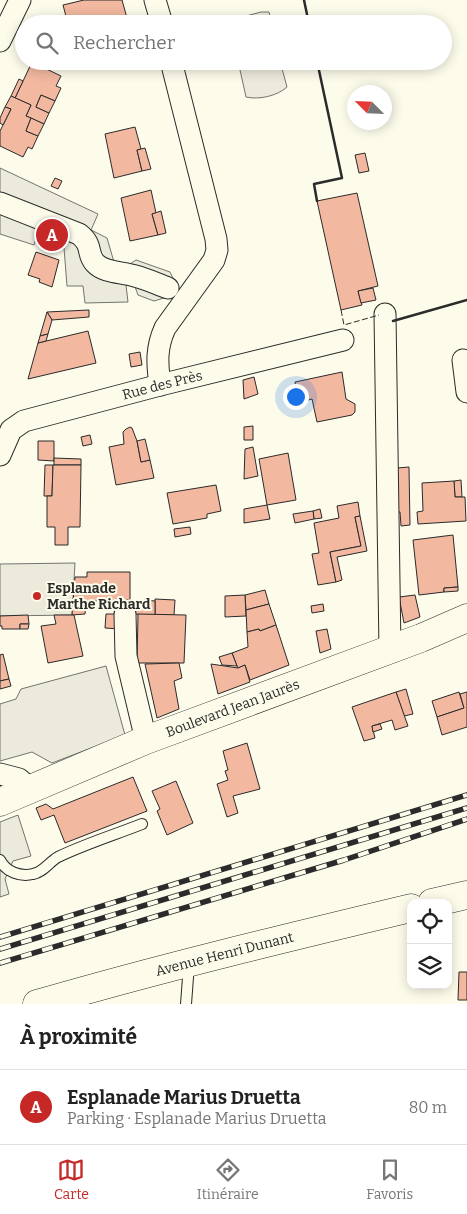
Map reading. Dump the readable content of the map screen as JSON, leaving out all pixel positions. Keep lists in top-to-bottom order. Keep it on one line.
{"streets":{"street":["Rue des Près","Boulevard Jean Jaurès","Avenue Henri Dunant"]},"places":["Esplanade Marthe Richard"],"north":"top left","page":{"search":"Rechercher","pins":"A","heading":"À proximité","list":[{"mark":"A","name":"Esplanade Marius Druetta","note":"Parking · Esplanade Marius Druetta","value":"80 m"}],"nav":["Carte","Itinéraire","Favoris"]}}
